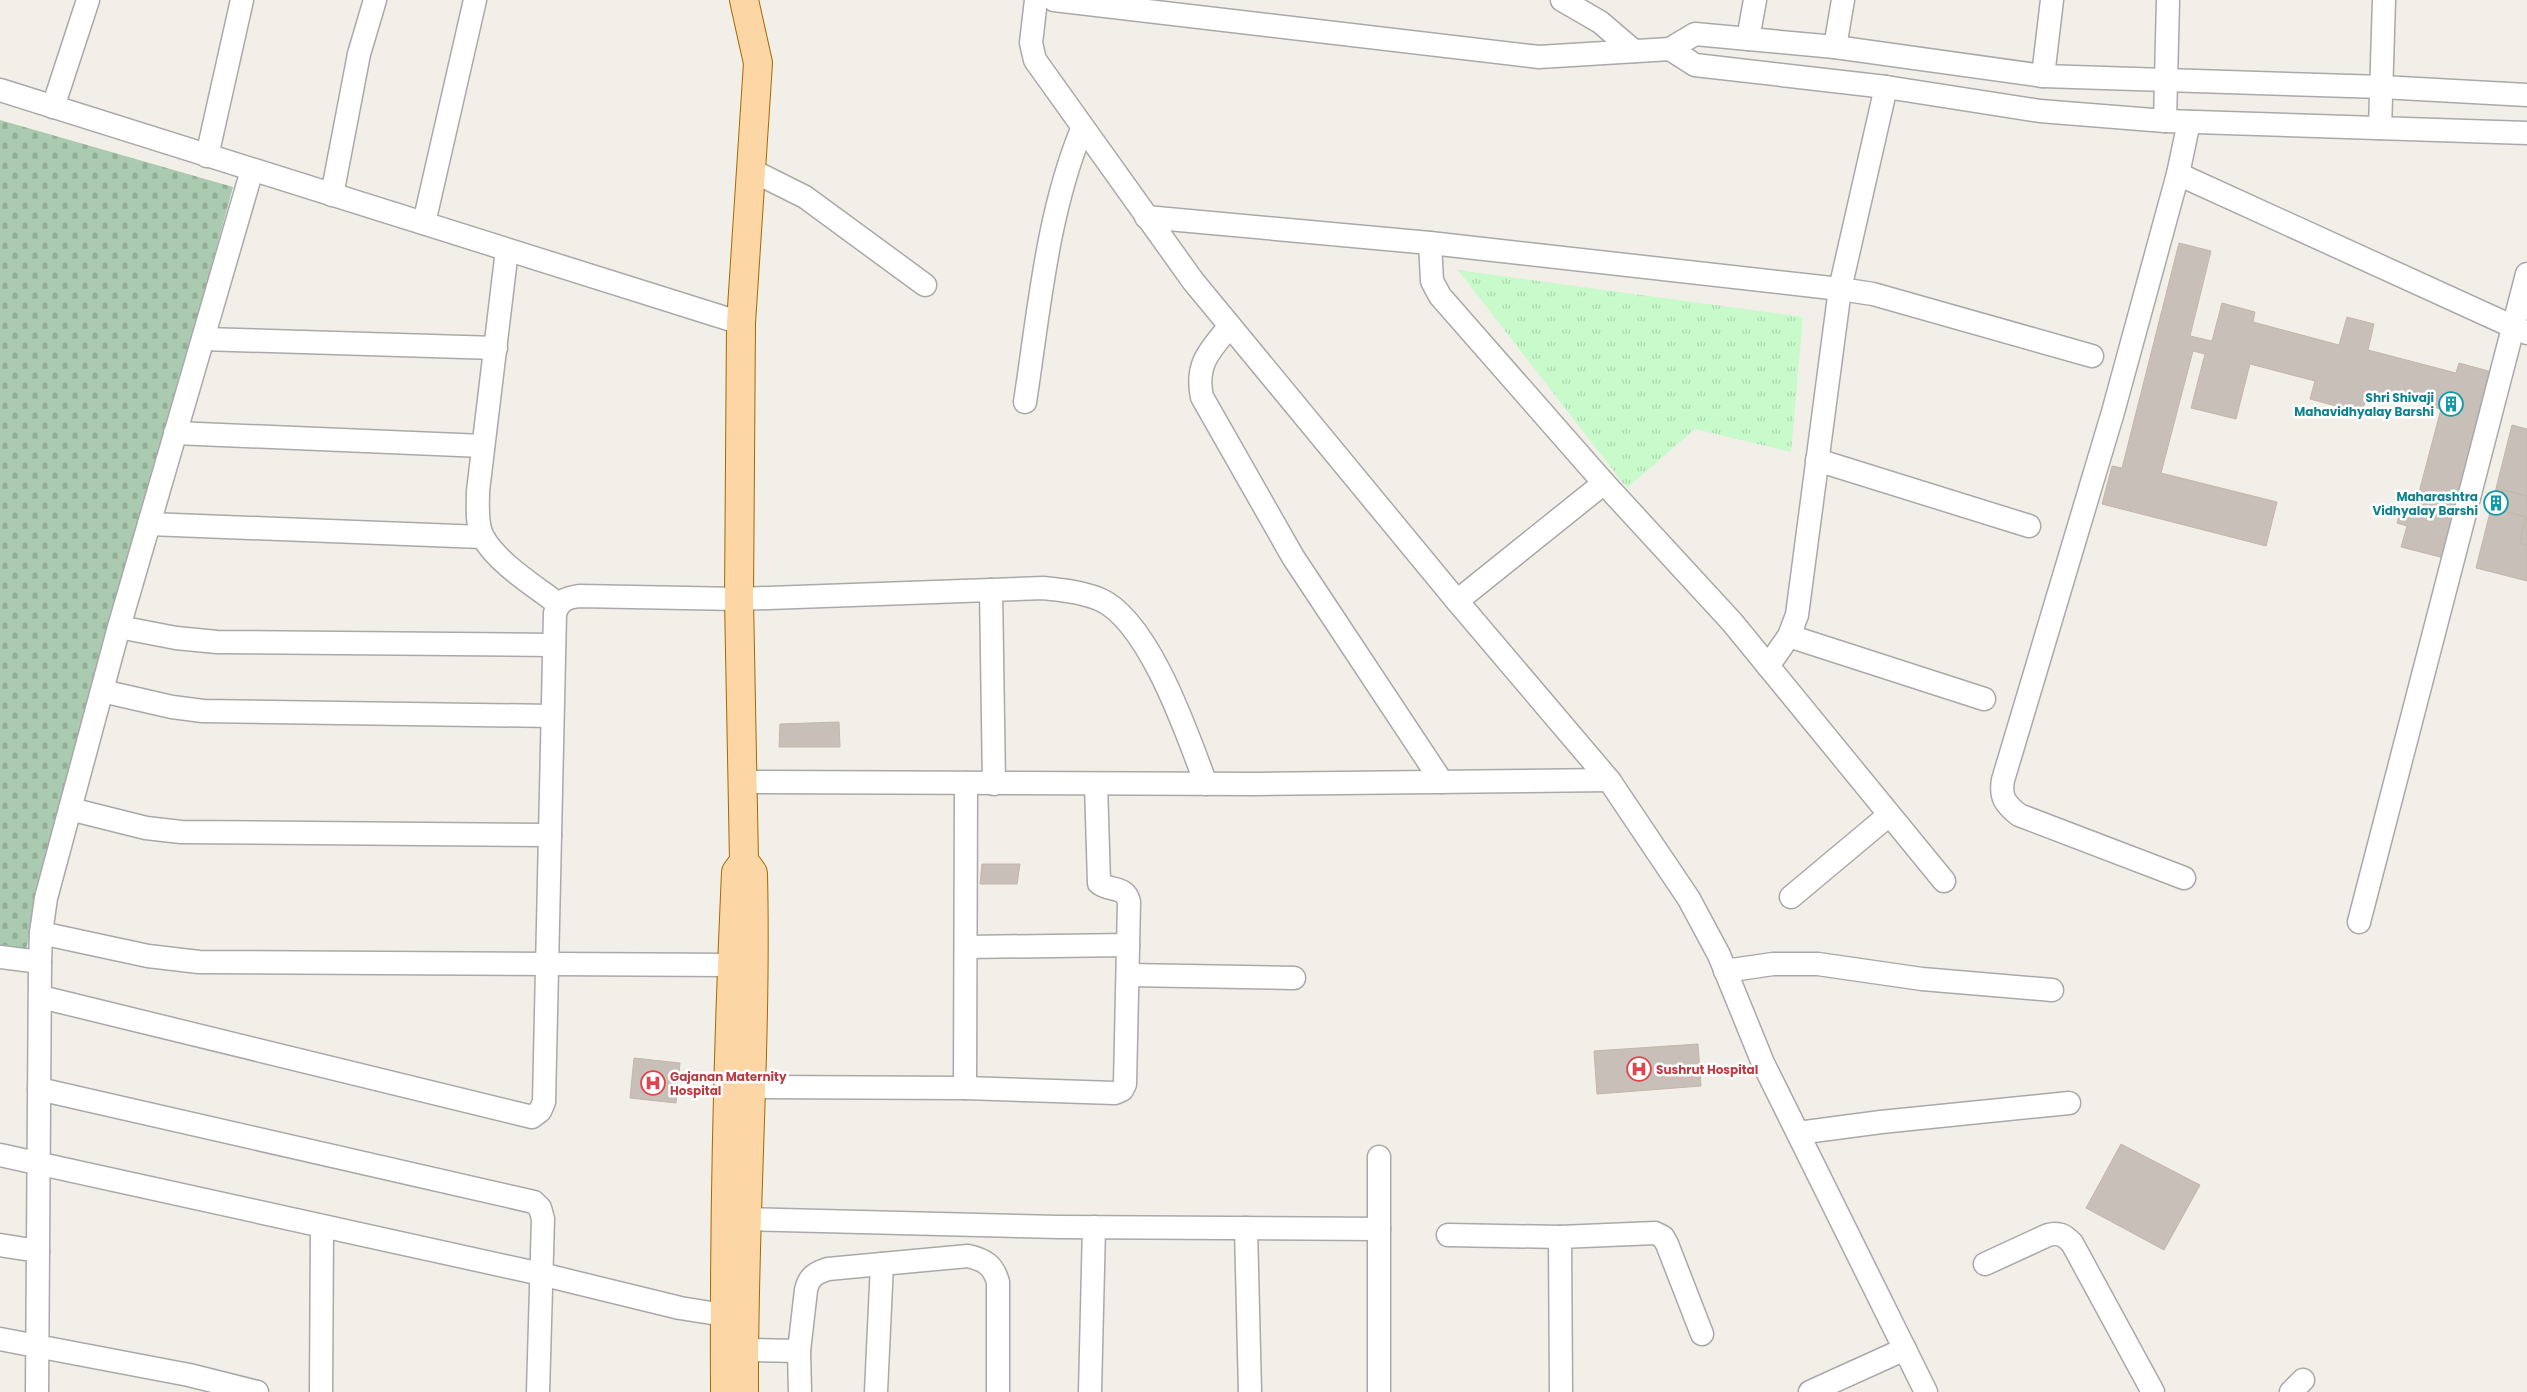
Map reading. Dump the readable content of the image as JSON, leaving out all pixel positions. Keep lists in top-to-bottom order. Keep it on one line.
{"places":{"building":["Shri Shivaji Mahavidhyalay Barshi","Maharashtra Vidhyalay Barshi"],"hospital":["Sushrut Hospital","Gajanan Maternity Hospital"]}}
